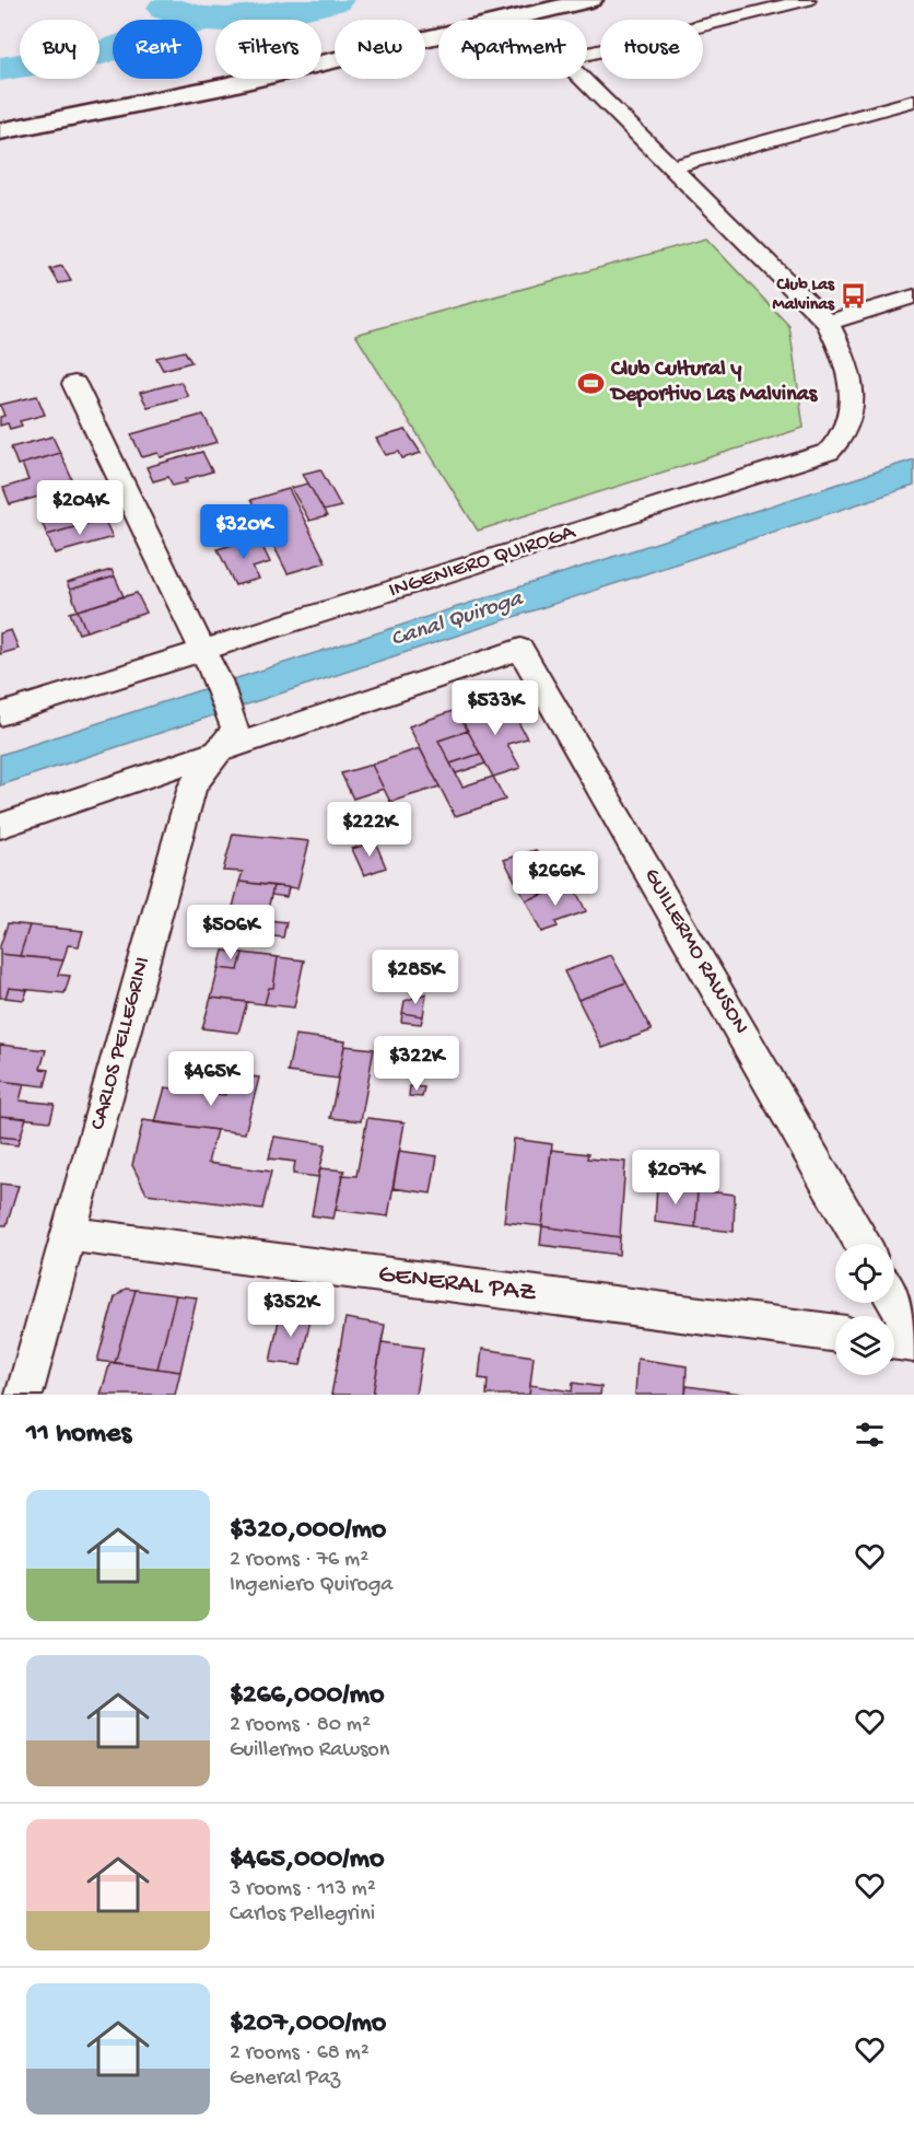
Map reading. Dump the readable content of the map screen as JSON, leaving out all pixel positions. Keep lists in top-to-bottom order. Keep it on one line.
{"streets":{"street":["INGENIERO QUIROGA","GUILLERMO RAWSON","CARLOS PELLEGRINI","GENERAL PAZ"]},"crossings":[["INGENIERO QUIROGA","CARLOS PELLEGRINI"],["GUILLERMO RAWSON","CARLOS PELLEGRINI"],["CARLOS PELLEGRINI","GENERAL PAZ"]],"water":["Canal Quiroga"],"places":{"bus stop":["Club Las Malvinas"],"sports":["Club Cultural y Deportivo Las Malvinas"]},"page":{"chip":["Buy","Rent","Filters","New","Apartment","House"],"price":["$204K","$320K","$533K","$222K","$266K","$506K","$285K","$322K","$465K","$207K","$352K"],"heading":"11 homes","list":[{"name":"$320,000/mo","note":"2 rooms · 76 m² · Ingeniero Quiroga"},{"name":"$266,000/mo","note":"2 rooms · 80 m² · Guillermo Rawson"},{"name":"$465,000/mo","note":"3 rooms · 113 m² · Carlos Pellegrini"},{"name":"$207,000/mo","note":"2 rooms · 68 m² · General Paz"}]}}
